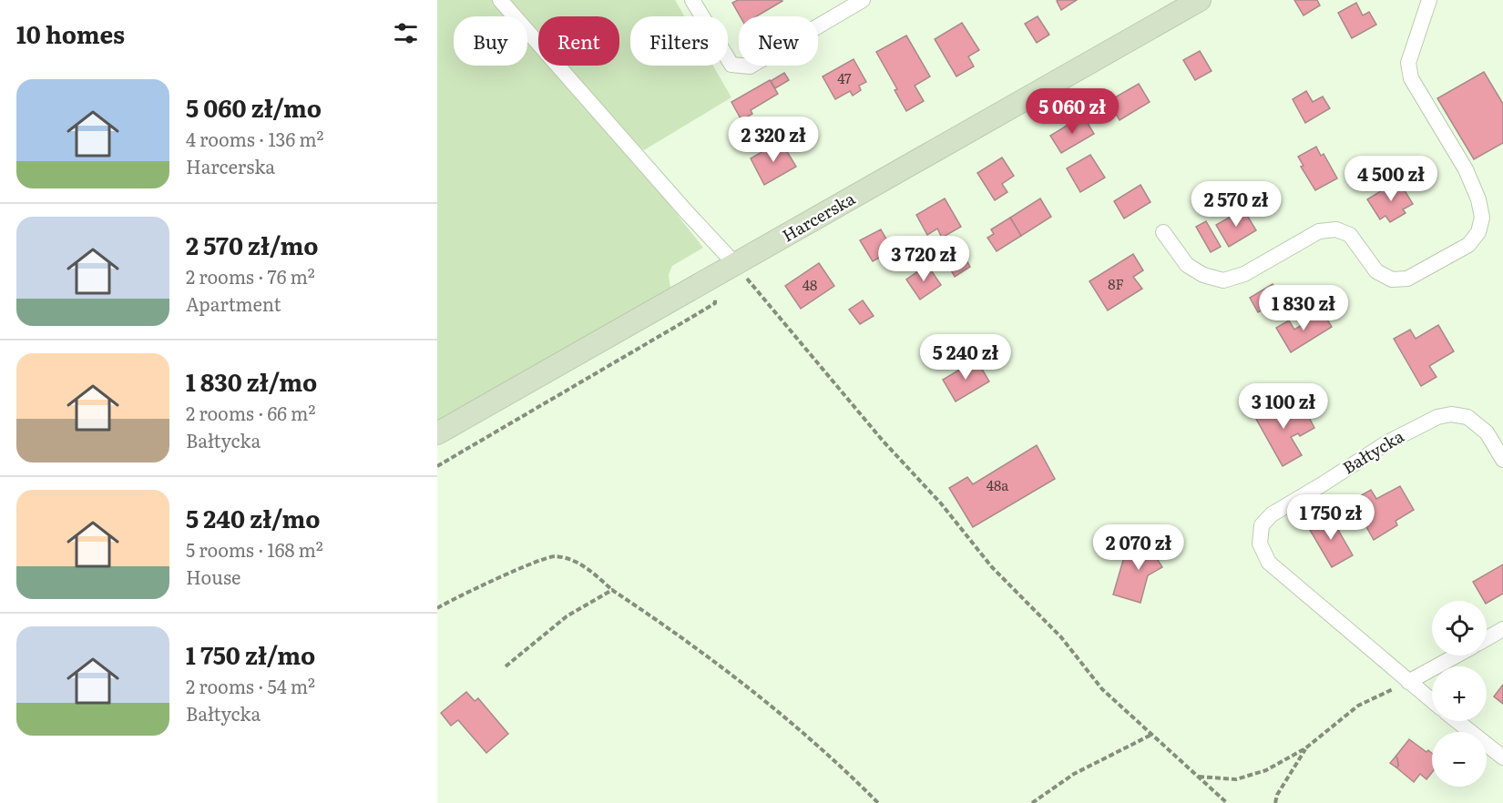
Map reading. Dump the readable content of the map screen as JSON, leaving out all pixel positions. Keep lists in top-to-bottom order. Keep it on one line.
{"streets":{"street":["Harcerska","Bałtycka"]},"house_numbers":["47","8F","48","48a"],"page":{"heading":"10 homes","chip":["Buy","Rent","Filters","New"],"list":[{"name":"5 060 zł/mo","note":"4 rooms · 136 m² · Harcerska"},{"name":"2 570 zł/mo","note":"2 rooms · 76 m² · Apartment"},{"name":"1 830 zł/mo","note":"2 rooms · 66 m² · Bałtycka"},{"name":"5 240 zł/mo","note":"5 rooms · 168 m² · House"},{"name":"1 750 zł/mo","note":"2 rooms · 54 m² · Bałtycka"}],"price":["5 060 zł","2 320 zł","4 500 zł","2 570 zł","3 720 zł","1 830 zł","5 240 zł","3 100 zł","1 750 zł","2 070 zł"],"map_buttons":["+","−"]}}
